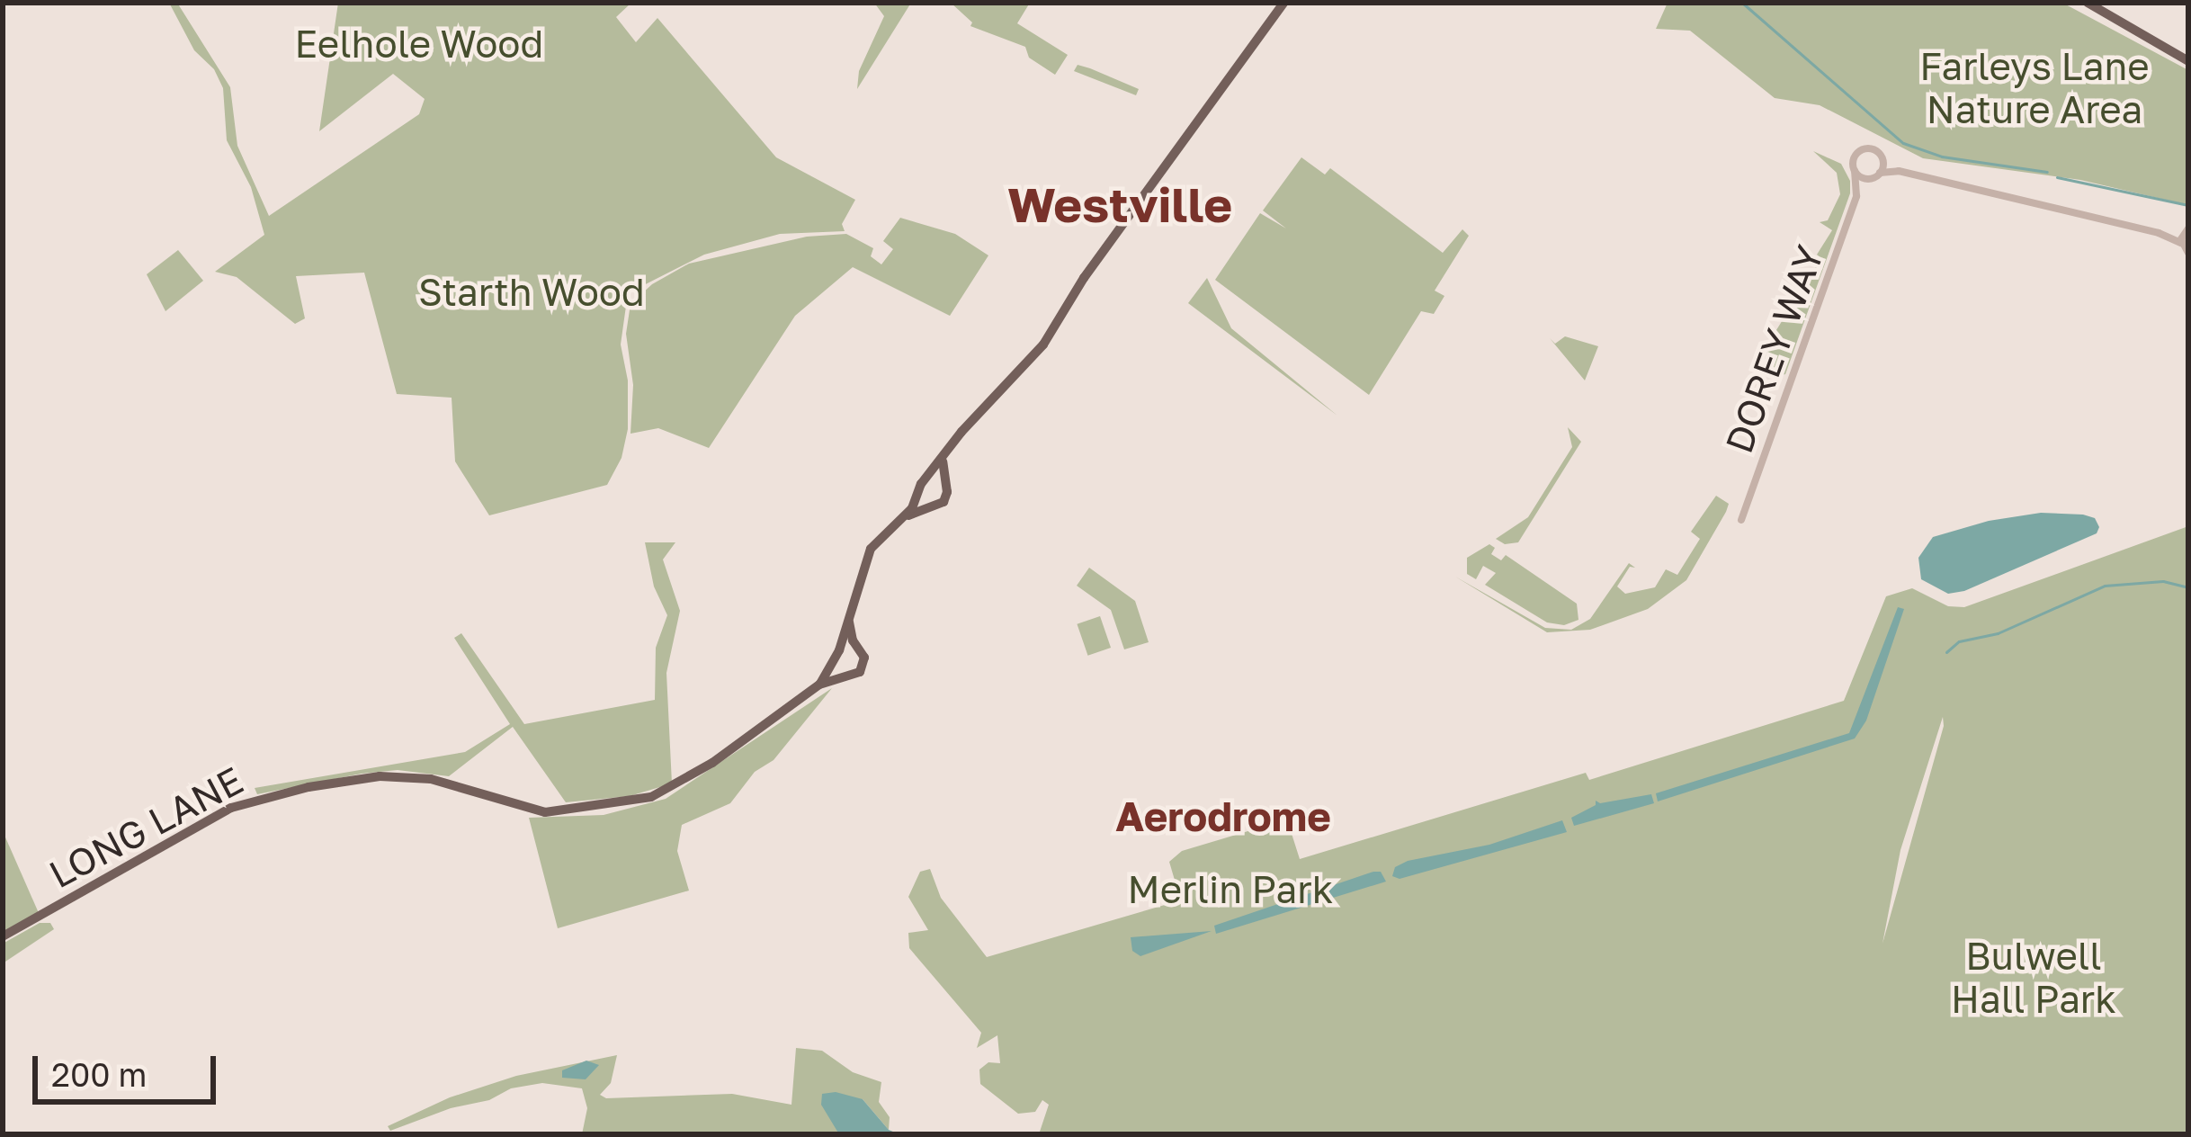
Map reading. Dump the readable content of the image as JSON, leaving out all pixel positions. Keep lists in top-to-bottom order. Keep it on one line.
{"streets":{"main road":["LONG LANE"],"street":["DOREY WAY"]},"districts":["Westville","Aerodrome"],"parks":["Eelhole Wood","Farleys Lane Nature Area","Starth Wood","Merlin Park","Bulwell Hall Park"],"scale_bar":"200 m"}
